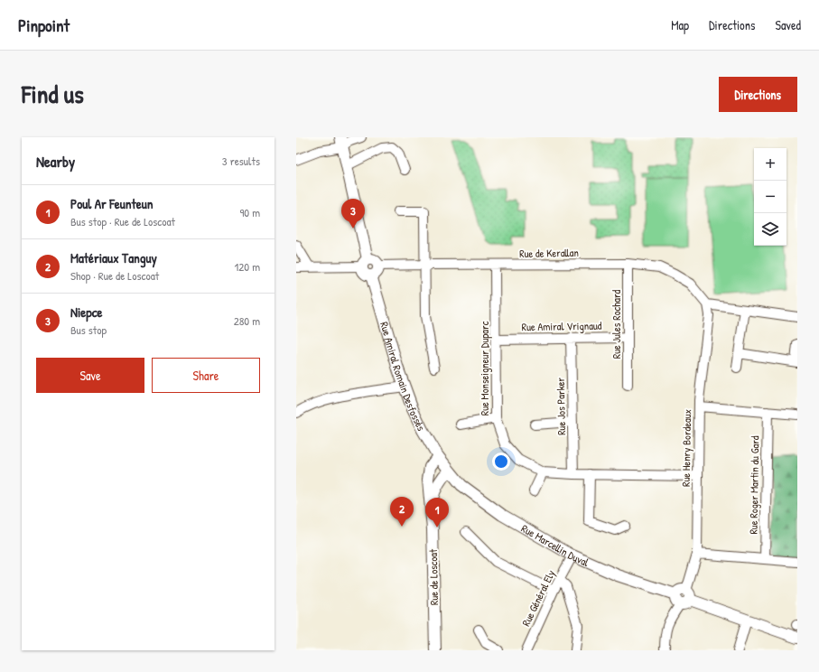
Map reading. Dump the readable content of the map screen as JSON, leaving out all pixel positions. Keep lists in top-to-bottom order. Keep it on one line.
{"streets":{"main road":["Rue Amiral Romain Desfossés","Rue Marcellin Duval","Rue de Loscoat"],"street":["Rue de Kerallan","Rue Jules Rochard","Rue Amiral Vrignaud","Rue Monseigneur Duparc","Rue Jos Parker","Rue Henry Bordeaux","Rue Roger Martin du Gard","Rue Général Ely"]},"crossings":[["Rue de Kerallan","Rue Jules Rochard"],["Rue de Kerallan","Rue Monseigneur Duparc"],["Rue de Kerallan","Rue Amiral Romain Desfossés"],["Rue de Kerallan","Rue Henry Bordeaux"],["Rue Jules Rochard","Rue Amiral Vrignaud"],["Rue Amiral Vrignaud","Rue Monseigneur Duparc"],["Rue Amiral Vrignaud","Rue Jos Parker"],["Rue Monseigneur Duparc","Rue Jos Parker"],["Rue Monseigneur Duparc","Rue Henry Bordeaux"],["Rue Amiral Romain Desfossés","Rue Marcellin Duval"],["Rue Amiral Romain Desfossés","Rue de Loscoat"],["Rue Henry Bordeaux","Rue Marcellin Duval"],["Rue Marcellin Duval","Rue de Loscoat"],["Rue Marcellin Duval","Rue Général Ely"]],"page":{"header":"Pinpoint","nav":["Map","Directions","Saved"],"title":"Find us","buttons":["Directions",["Save","Share"]],"heading":["Nearby","3 results"],"map_buttons":["+","−"],"list":[{"mark":"1","name":"Poul Ar Feunteun","note":"Bus stop · Rue de Loscoat","value":"90 m"},{"mark":"2","name":"Matériaux Tanguy","note":"Shop · Rue de Loscoat","value":"120 m"},{"mark":"3","name":"Niepce","note":"Bus stop","value":"280 m"}],"pins":["3","2","1"]}}
